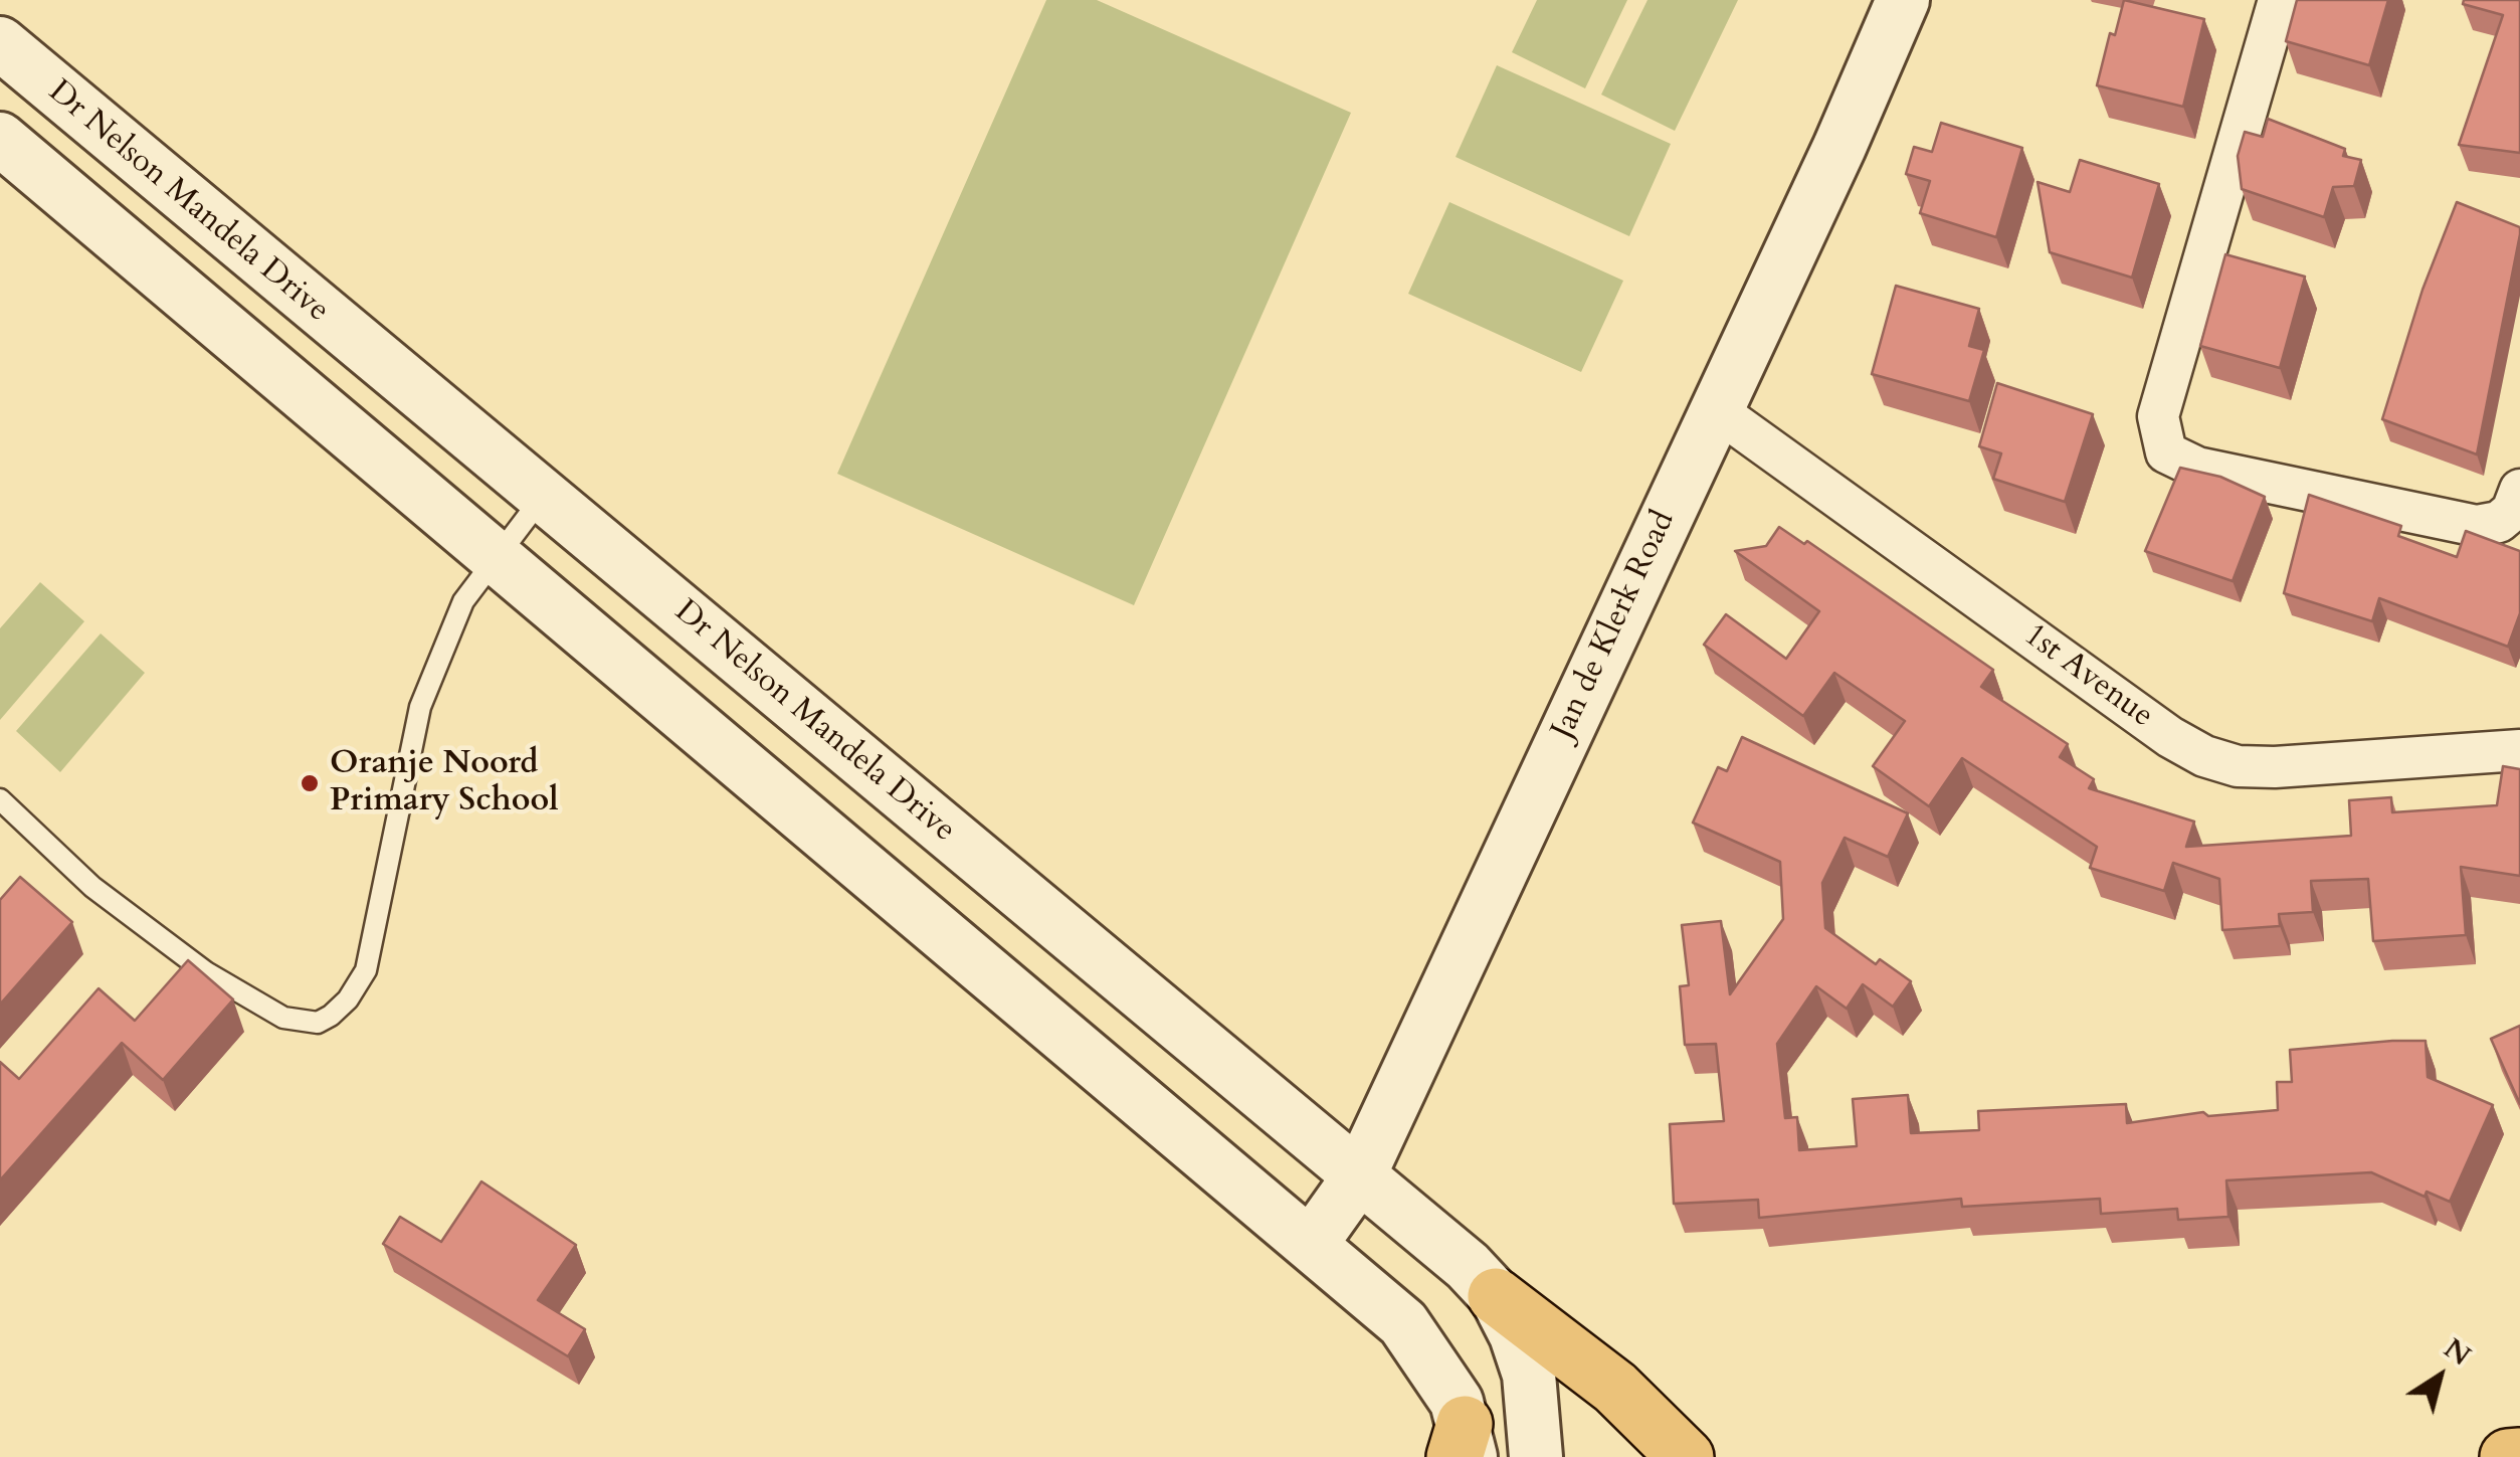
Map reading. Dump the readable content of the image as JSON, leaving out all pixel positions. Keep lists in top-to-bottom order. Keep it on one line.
{"streets":{"street":["Dr Nelson Mandela Drive","Jan de Klerk Road","1st Avenue"]},"crossings":[["Dr Nelson Mandela Drive","Jan de Klerk Road"],["Jan de Klerk Road","1st Avenue"]],"places":["Oranje Noord Primary School"],"north":"top right"}
